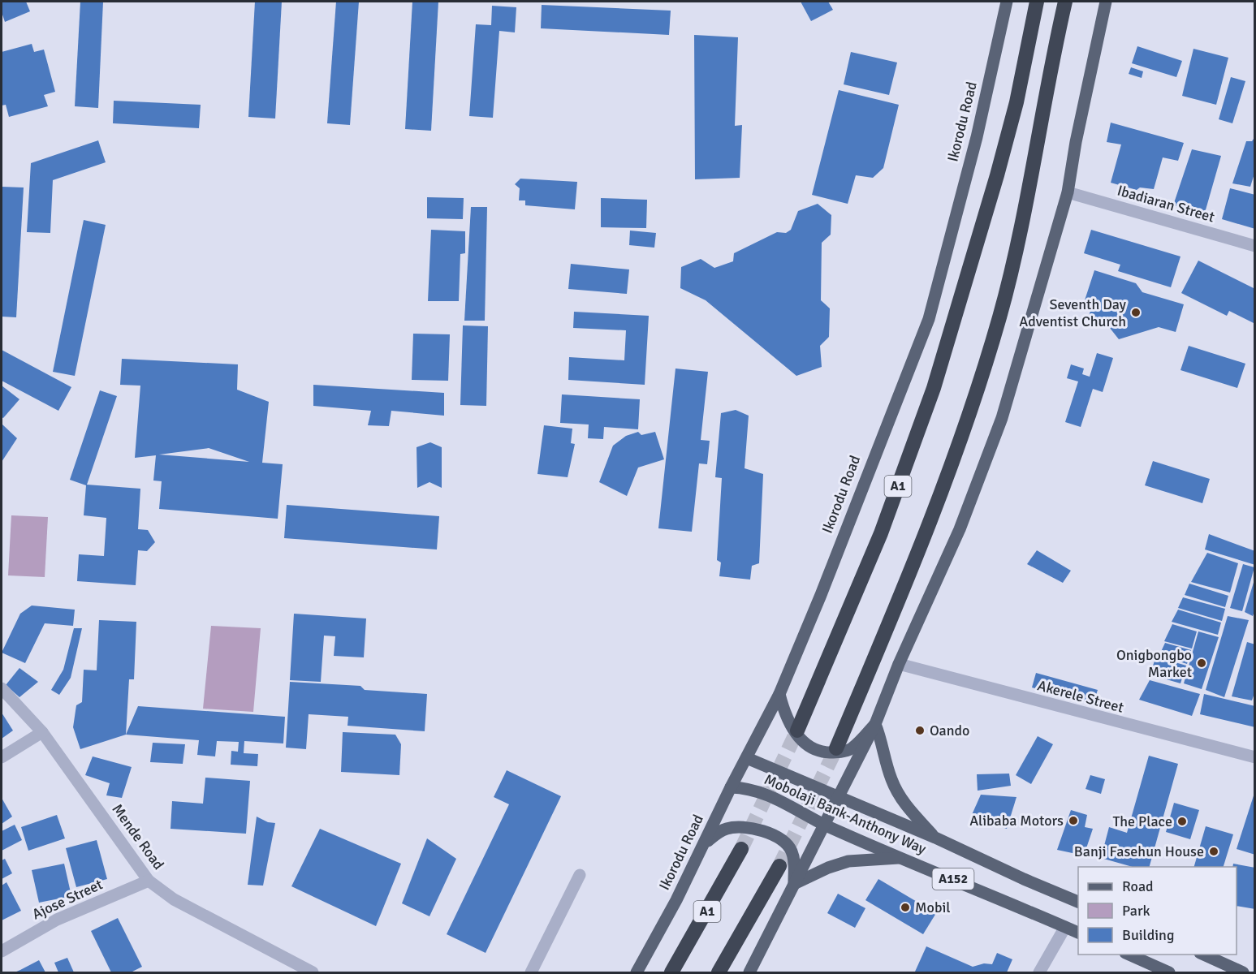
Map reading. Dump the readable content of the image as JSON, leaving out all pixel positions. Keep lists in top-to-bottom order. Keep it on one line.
{"streets":{"highway":["A1"],"main road":["Ikorodu Road","Mobolaji Bank-Anthony Way","A152"],"street":["Ibadiaran Street","Akerele Street","Mende Road","Ajose Street"]},"crossings":[["Ikorodu Road","Mobolaji Bank-Anthony Way"],["Mobolaji Bank-Anthony Way","A152"],["Mende Road","Ajose Street"]],"places":["Seventh Day Adventist Church","Onigbongbo Market","Oando","Alibaba Motors","The Place","Banji Fasehun House","Mobil"],"legend":["Road","Park","Building"]}
